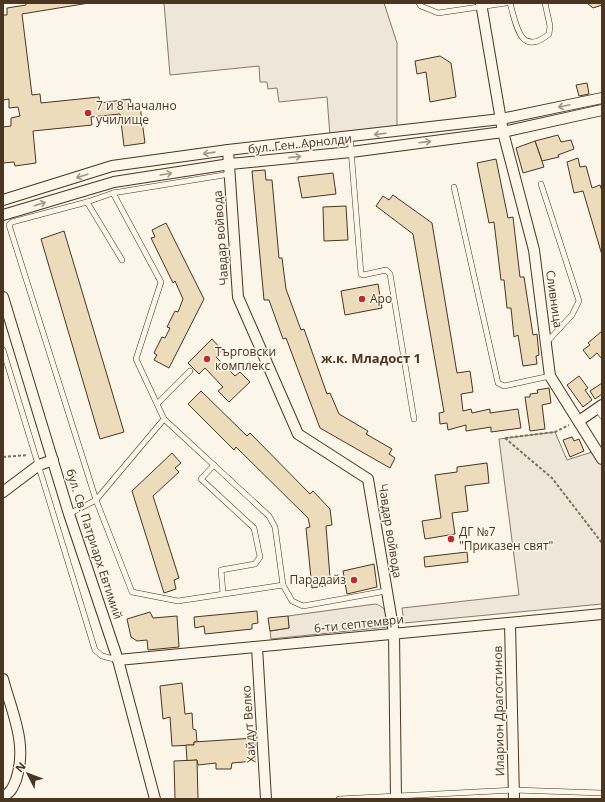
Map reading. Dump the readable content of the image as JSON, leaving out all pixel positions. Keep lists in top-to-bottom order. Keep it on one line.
{"streets":{"street":["бул. Ген. Арнолди","Чавдар войвода","Сливница","бул. Св. Патриарх Евтимий","6-ти септември","Иларион Драгостинов","Хайдут Велко"]},"crossings":[["бул. Ген. Арнолди","Чавдар войвода"],["бул. Ген. Арнолди","Сливница"],["Чавдар войвода","6-ти септември"],["бул. Св. Патриарх Евтимий","6-ти септември"],["6-ти септември","Иларион Драгостинов"],["6-ти септември","Хайдут Велко"]],"districts":["ж.к. Младост 1"],"places":["7 и 8 начално училище","Аро","Търговски комплекс","ДГ №7 \"Приказен свят\"","Парадайз"],"north":"top left"}
